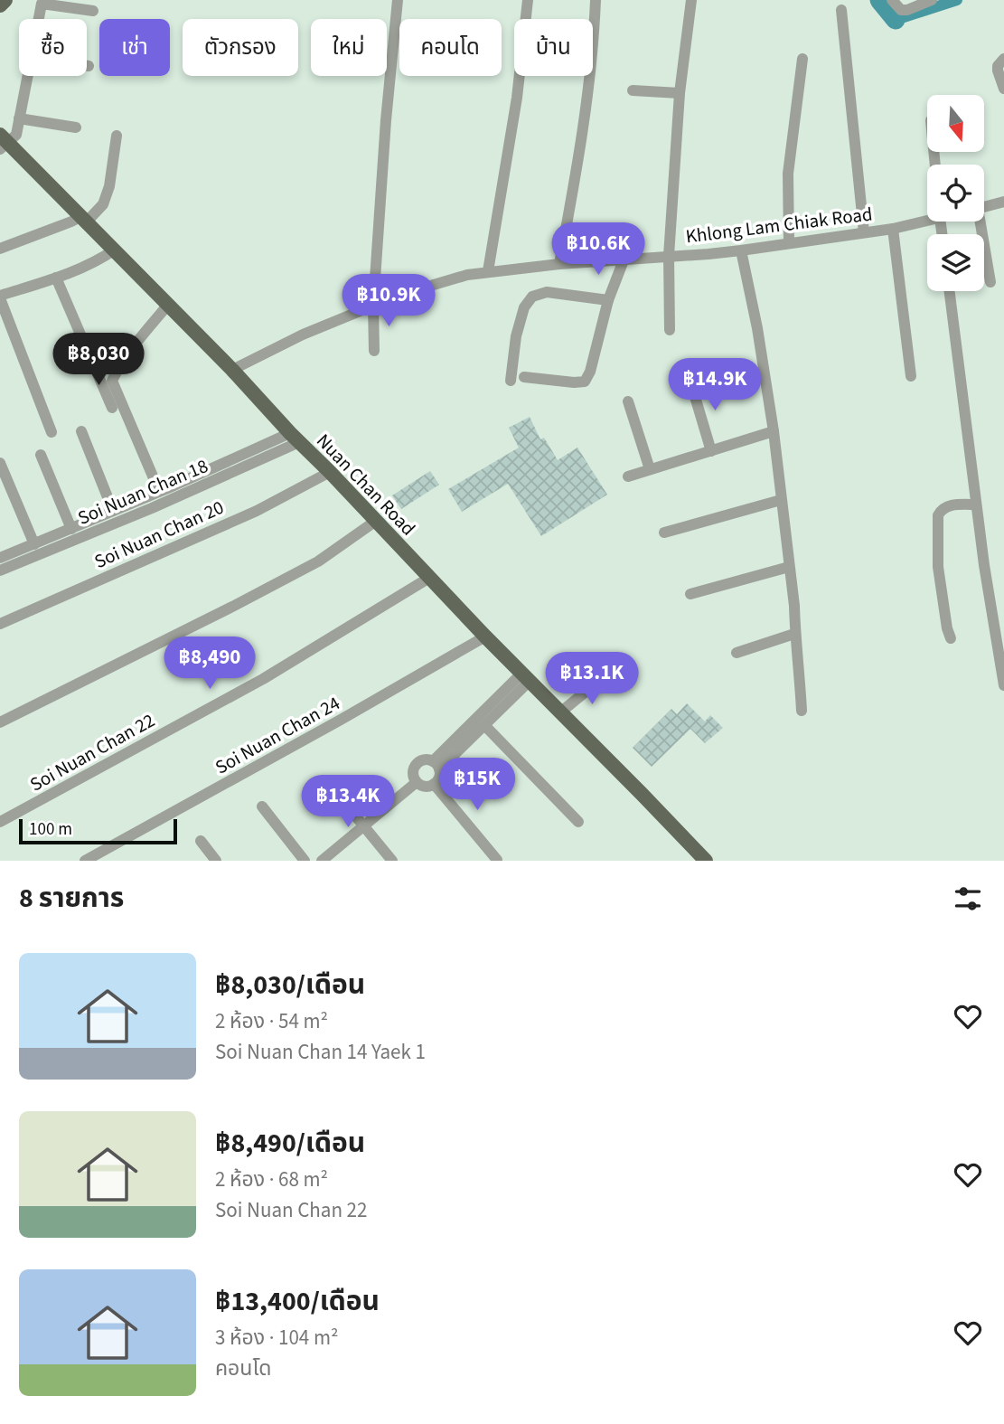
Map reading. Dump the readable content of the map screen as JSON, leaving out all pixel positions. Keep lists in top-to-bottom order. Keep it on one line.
{"streets":{"main road":["Nuan Chan Road"],"street":["Khlong Lam Chiak Road","Soi Nuan Chan 18","Soi Nuan Chan 20","Soi Nuan Chan 24","Soi Nuan Chan 22"]},"crossings":[["Khlong Lam Chiak Road","Nuan Chan Road"],["Nuan Chan Road","Soi Nuan Chan 18"],["Nuan Chan Road","Soi Nuan Chan 20"],["Nuan Chan Road","Soi Nuan Chan 24"],["Nuan Chan Road","Soi Nuan Chan 22"]],"scale_bar":"100 m","north":"bottom","page":{"chip":["ซื้อ","เช่า","ตัวกรอง","ใหม่","คอนโด","บ้าน"],"price":["฿10.6K","฿10.9K","฿8,030","฿14.9K","฿8,490","฿13.1K","฿15K","฿13.4K"],"scale":"100 m","heading":"8 รายการ","list":[{"name":"฿8,030/เดือน","note":"2 ห้อง · 54 m² · Soi Nuan Chan 14 Yaek 1"},{"name":"฿8,490/เดือน","note":"2 ห้อง · 68 m² · Soi Nuan Chan 22"},{"name":"฿13,400/เดือน","note":"3 ห้อง · 104 m² · คอนโด"}]}}
